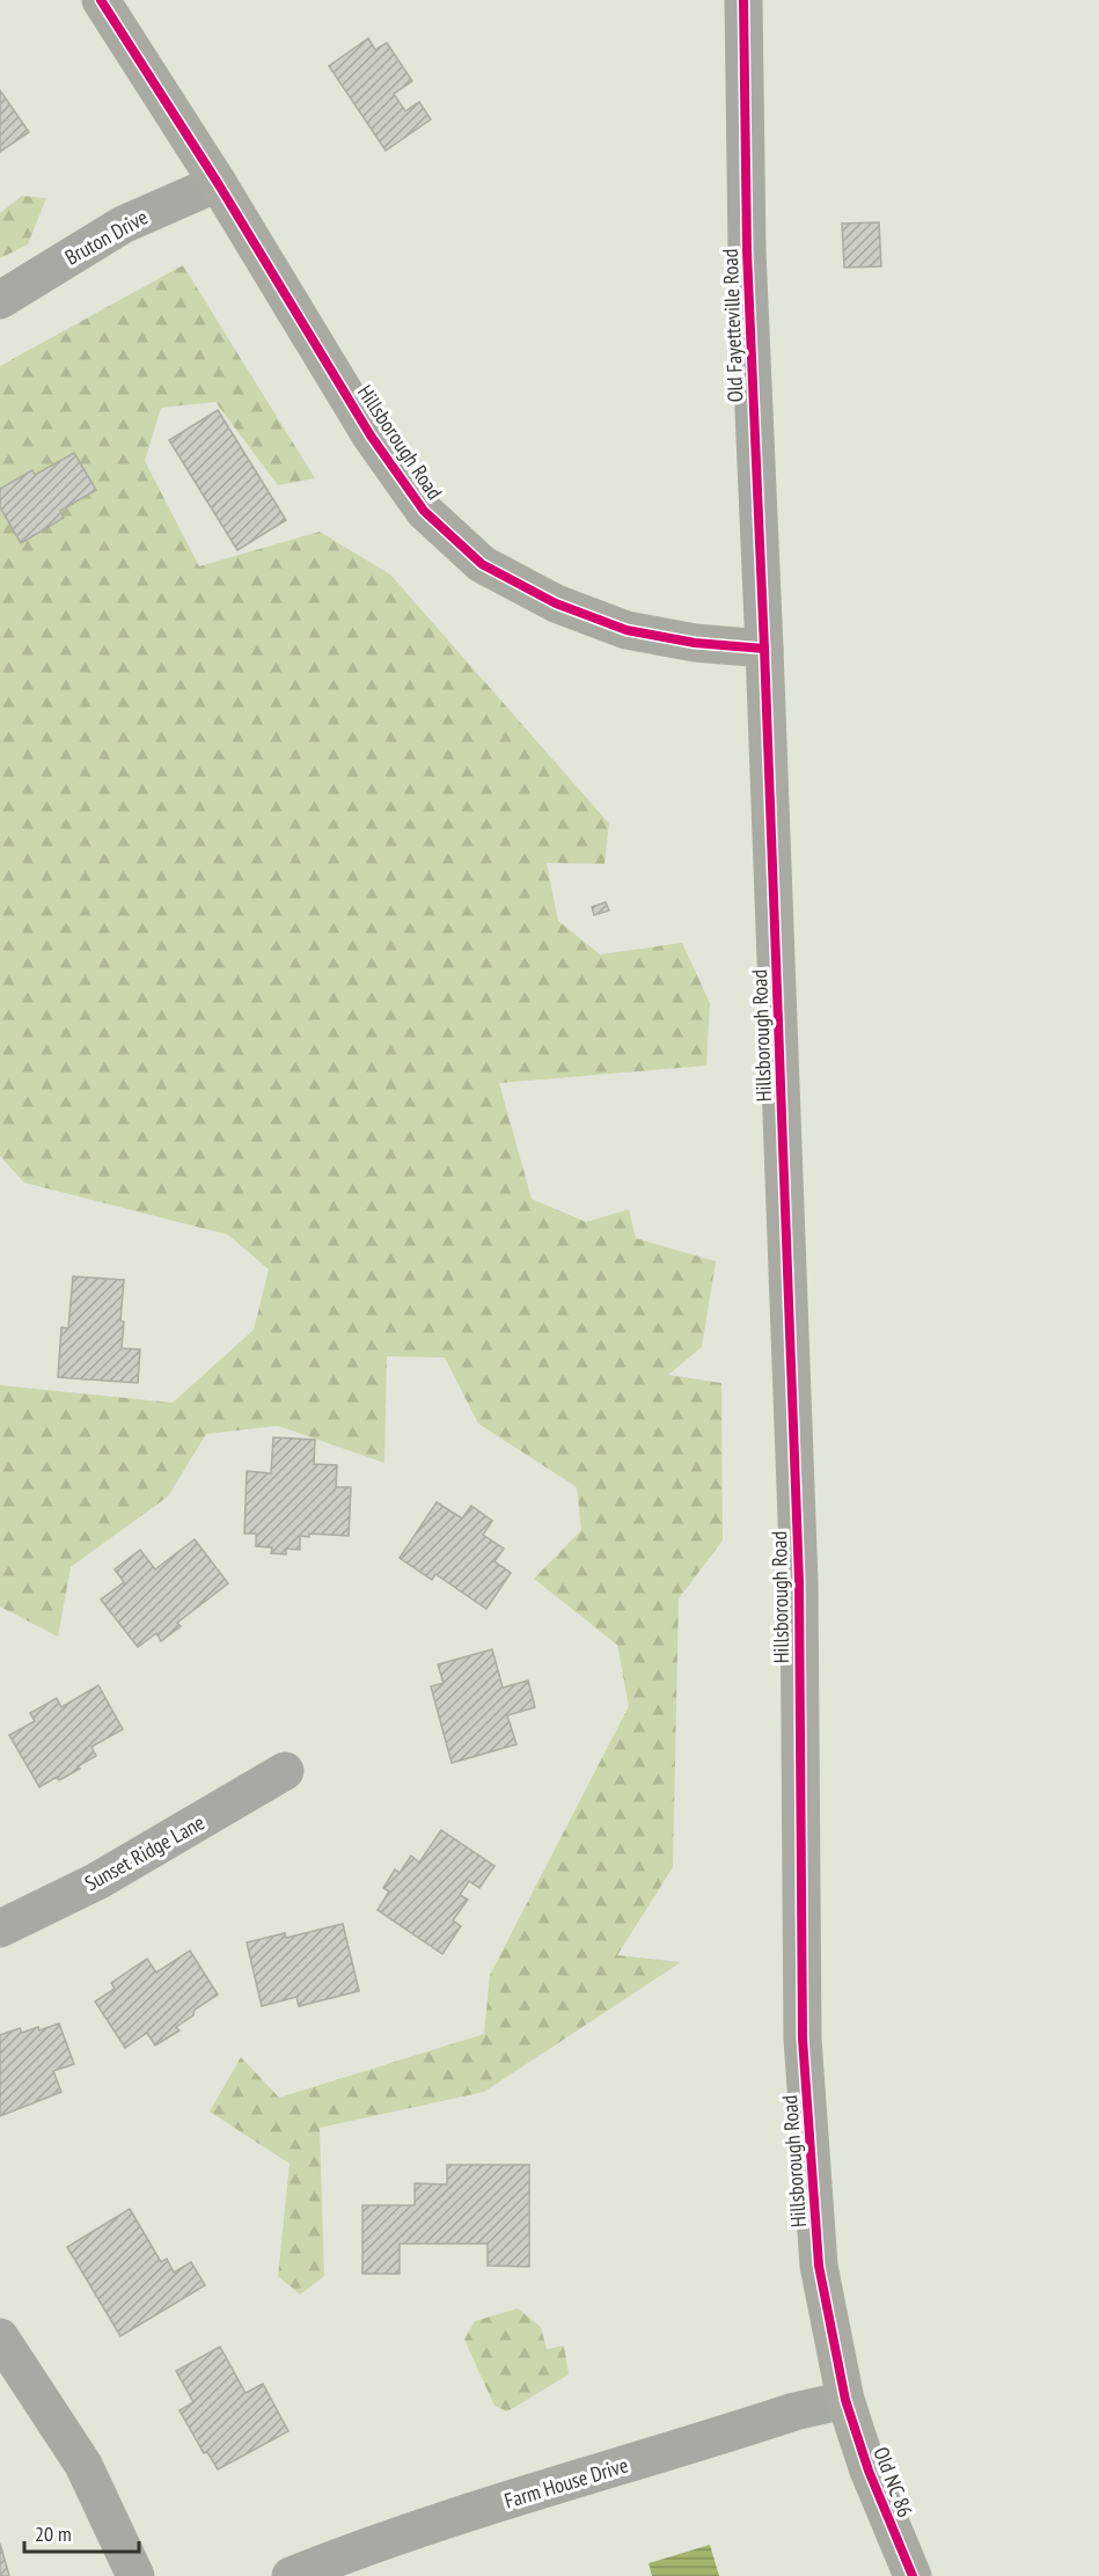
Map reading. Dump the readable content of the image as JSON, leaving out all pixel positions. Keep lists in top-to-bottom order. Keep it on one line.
{"streets":{"main road":["Hillsborough Road","Old NC 86"],"street":["Bruton Drive","Old Fayetteville Road","Sunset Ridge Lane","Farm House Drive"]},"crossings":[["Bruton Drive","Hillsborough Road"],["Old Fayetteville Road","Hillsborough Road"],["Hillsborough Road","Old NC 86"],["Hillsborough Road","Farm House Drive"],["Old NC 86","Farm House Drive"]],"scale_bar":"20 m"}
